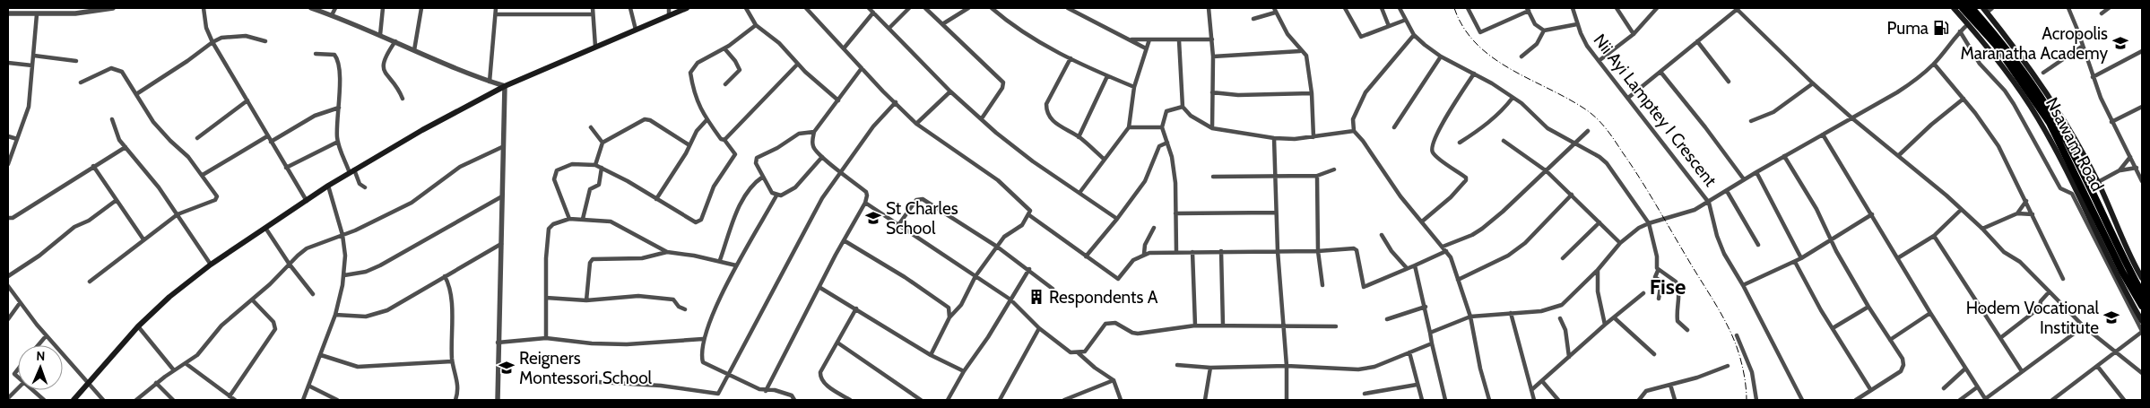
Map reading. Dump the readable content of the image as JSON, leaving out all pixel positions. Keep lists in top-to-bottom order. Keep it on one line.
{"streets":{"highway":["Nsawam Road"],"street":["Nii Ayi Lamptey I Crescent"]},"districts":["Fise"],"places":{"fuel station":["Puma"],"school or university":["Acropolis Maranatha Academy","St Charles School","Hodem Vocational Institute","Reigners Montessori School"],"building":["Respondents A"]},"north":"top"}
